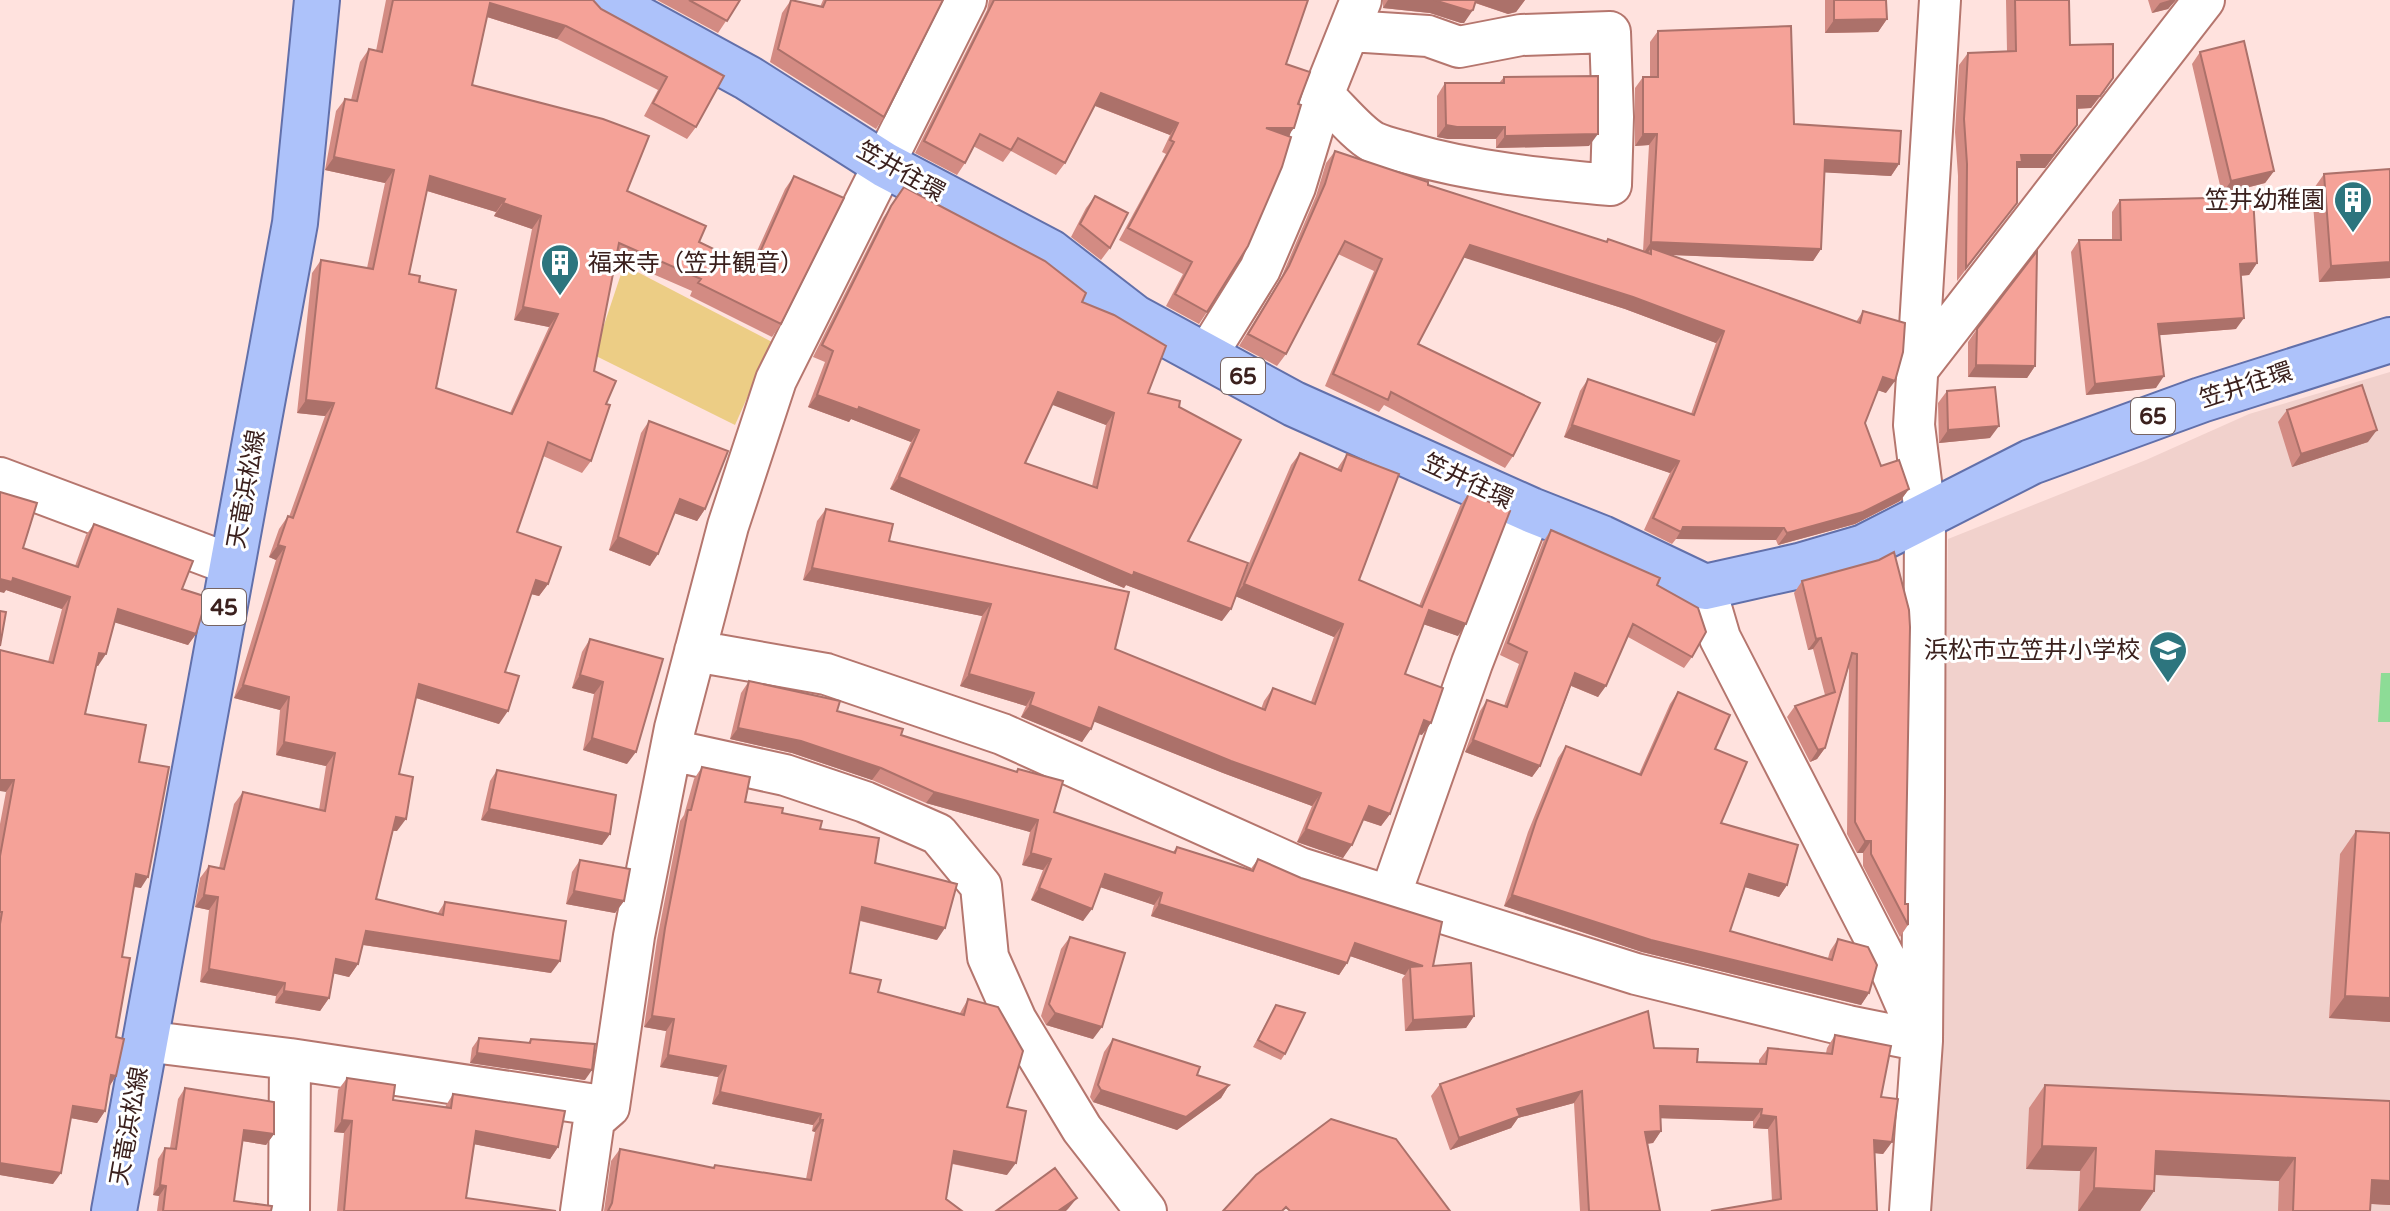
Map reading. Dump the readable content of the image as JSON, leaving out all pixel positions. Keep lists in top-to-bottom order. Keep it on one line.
{"streets":{"main road":["笠井往環","65","天竜浜松線","45"]},"places":{"building":["笠井幼稚園","福来寺（笠井観音）"],"school or university":["浜松市立笠井小学校"]}}
